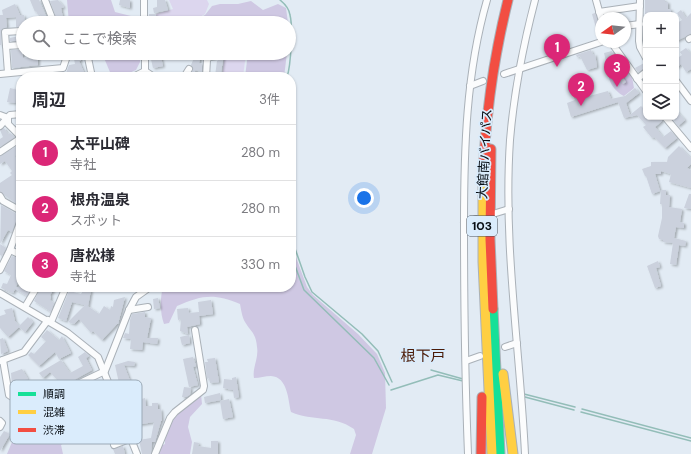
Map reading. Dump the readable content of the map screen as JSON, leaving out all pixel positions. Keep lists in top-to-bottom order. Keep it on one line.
{"streets":{"highway":["大館南バイパス","103"]},"districts":["根下戸"],"legend":["順調","混雑","渋滞"],"north":"left","page":{"map_buttons":["+","−"],"search":"ここで検索","pins":["1","3","2"],"heading":["周辺","3件"],"list":[{"mark":"1","name":"太平山碑","note":"寺社","value":"280 m"},{"mark":"2","name":"根舟温泉","note":"スポット","value":"280 m"},{"mark":"3","name":"唐松様","note":"寺社","value":"330 m"}]}}
